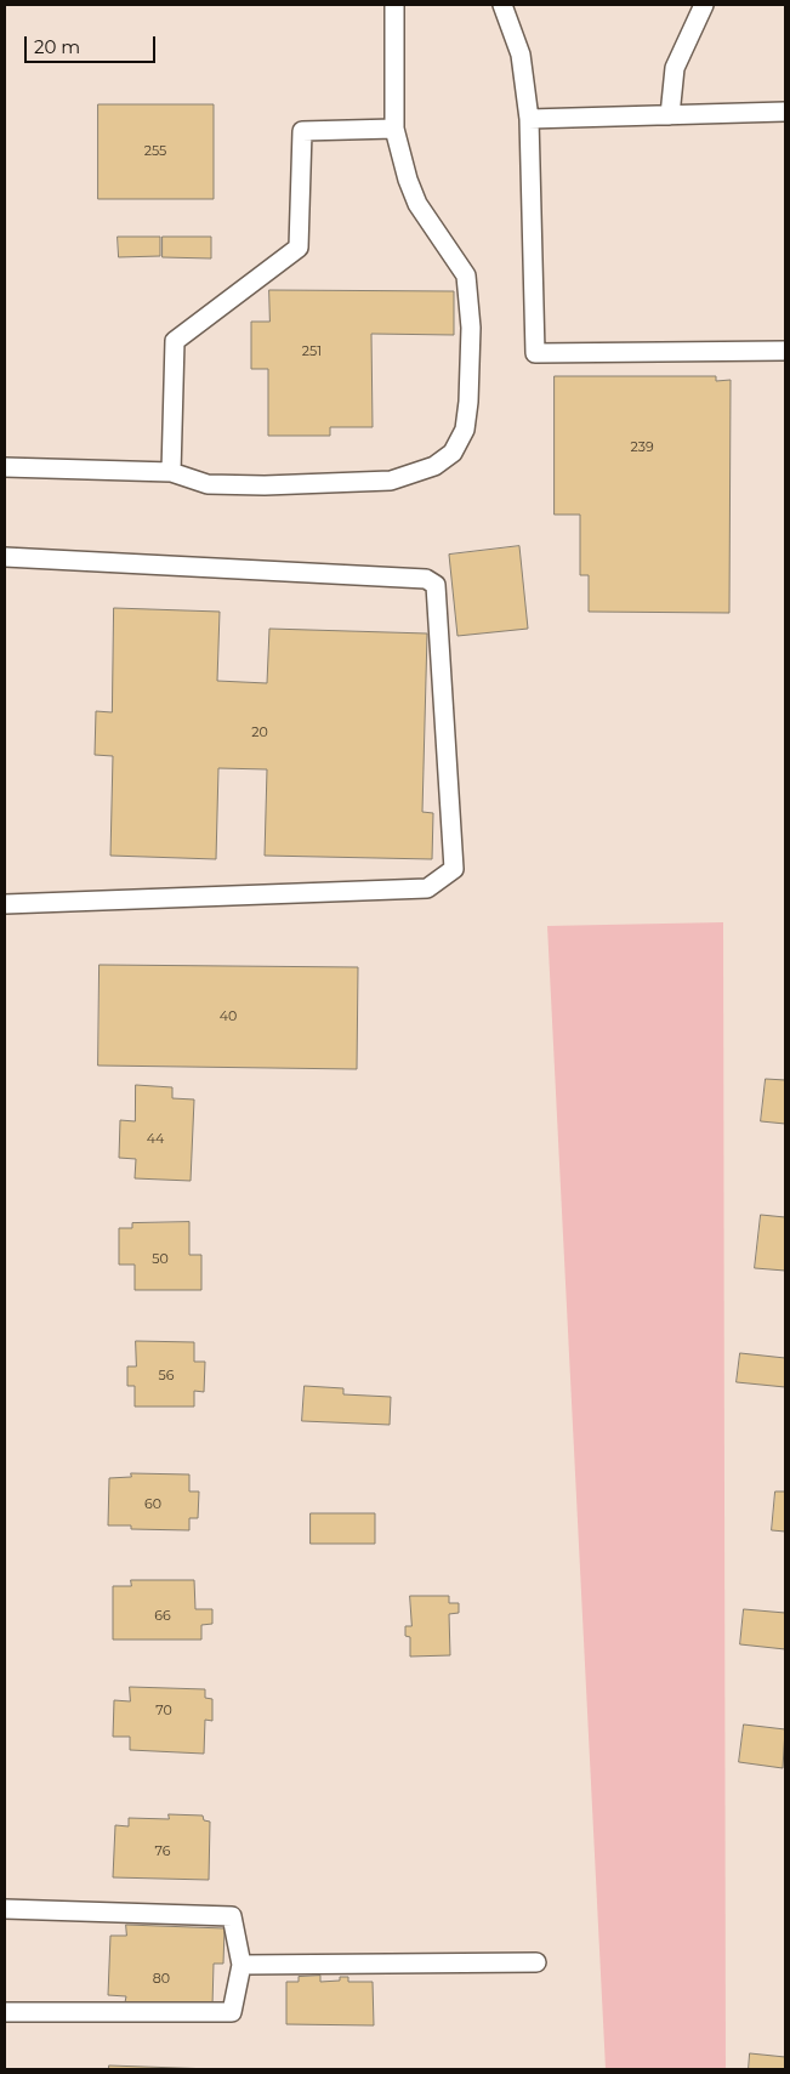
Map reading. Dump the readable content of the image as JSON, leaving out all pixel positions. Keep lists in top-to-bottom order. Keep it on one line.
{"house_numbers":["255","251","239","20","40","44","50","56","60","66","70","76","80"],"scale_bar":"20 m"}
